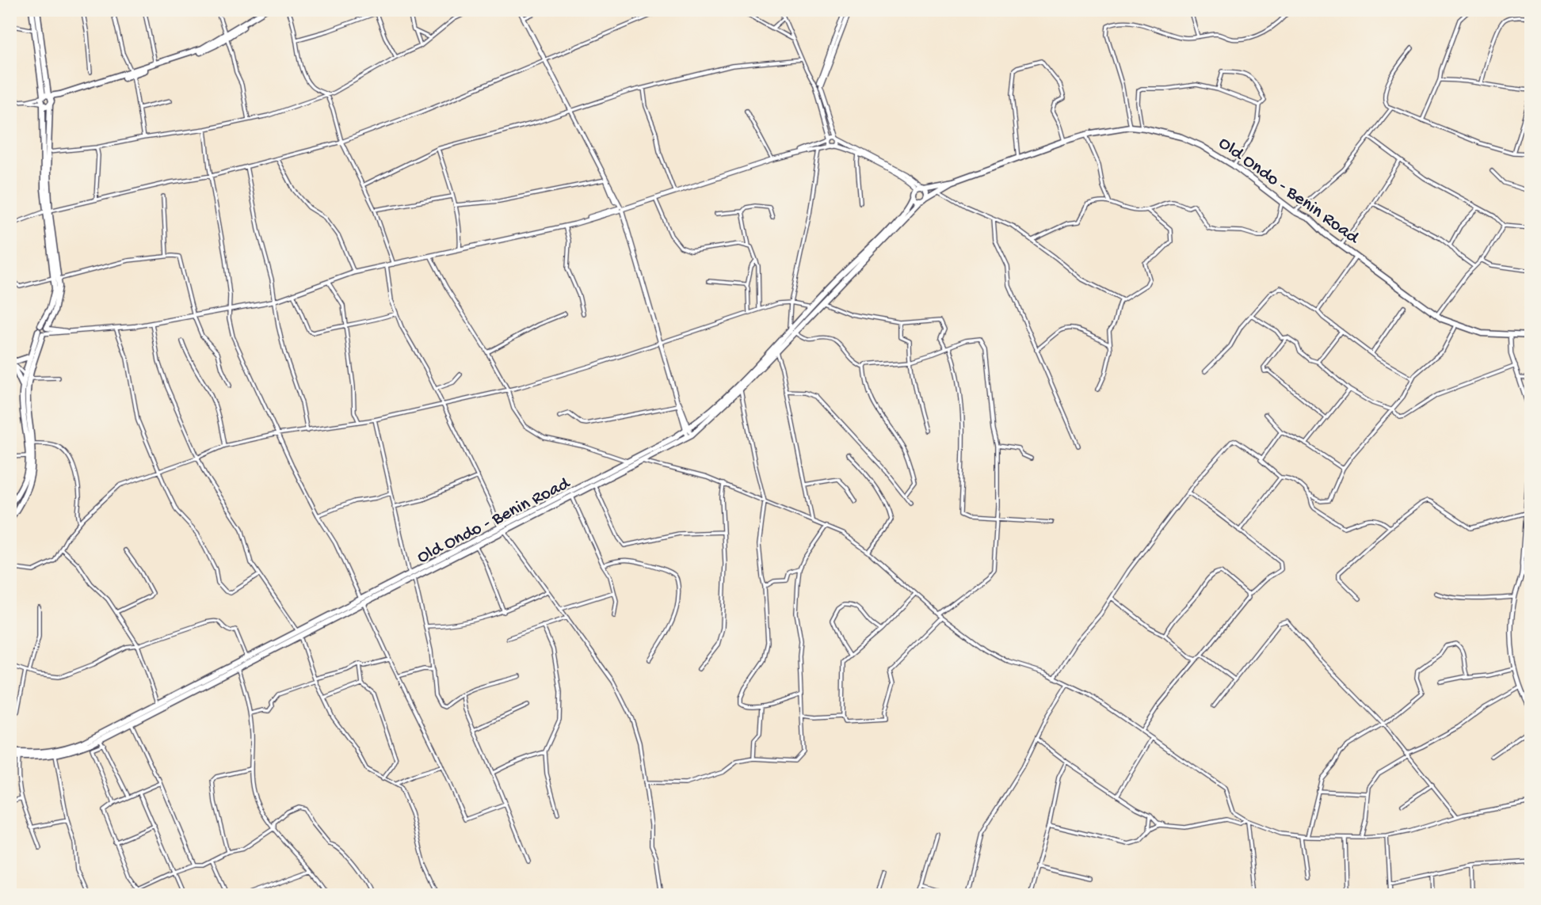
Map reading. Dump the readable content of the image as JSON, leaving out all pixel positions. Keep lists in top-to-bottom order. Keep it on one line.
{"streets":{"main road":["Old Ondo - Benin Road"]}}
